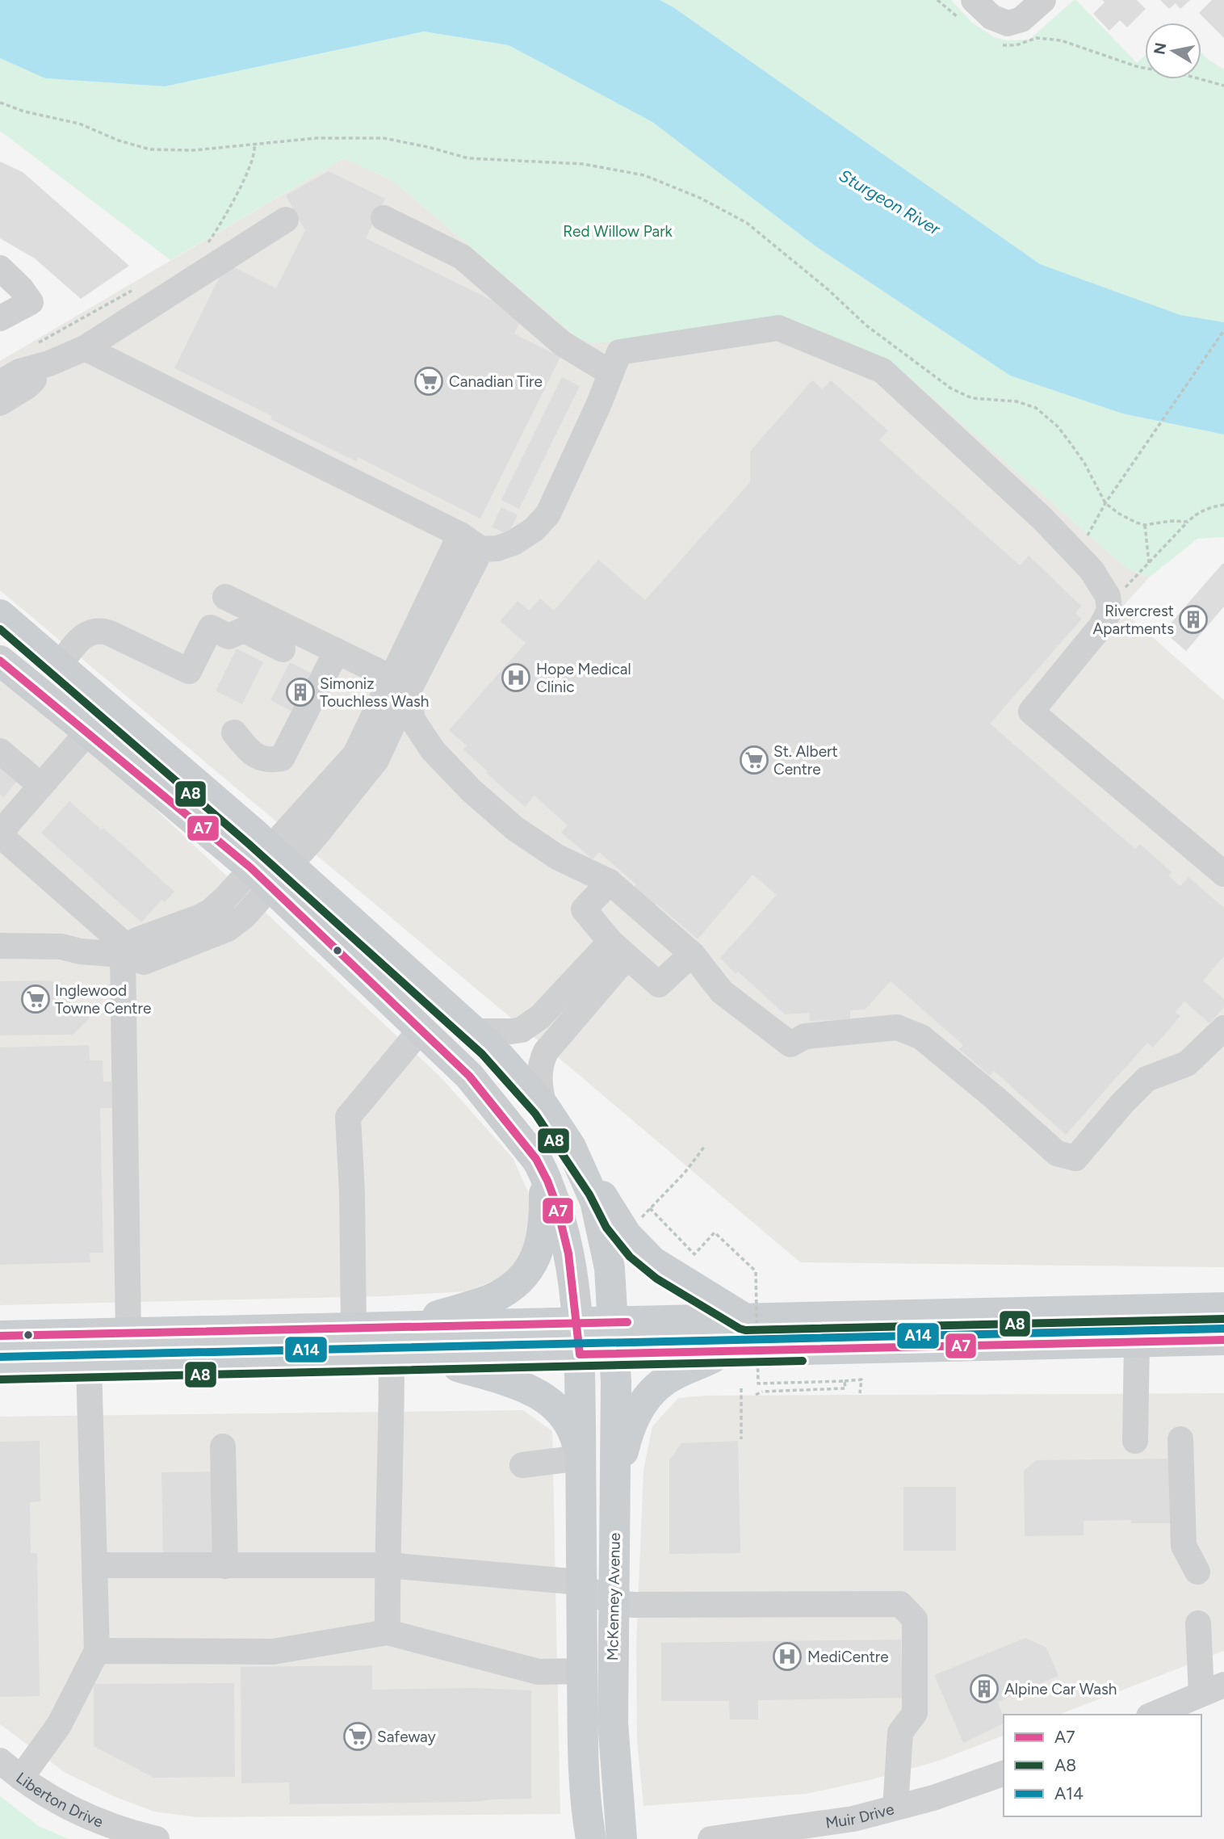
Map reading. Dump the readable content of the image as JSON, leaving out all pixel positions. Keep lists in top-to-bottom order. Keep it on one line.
{"streets":{"main road":["McKenney Avenue"],"street":["Liberton Drive","Muir Drive"]},"water":["Sturgeon River"],"parks":["Red Willow Park"],"places":{"supermarket":["Canadian Tire","St. Albert Centre","Inglewood Towne Centre","Safeway"],"building":["Rivercrest Apartments","Simoniz Touchless Wash","Alpine Car Wash"],"hospital":["Hope Medical Clinic","MediCentre"]},"lines":["transit line A8","transit line A7","transit line A14"],"legend":["A7","A8","A14"],"north":"left"}
